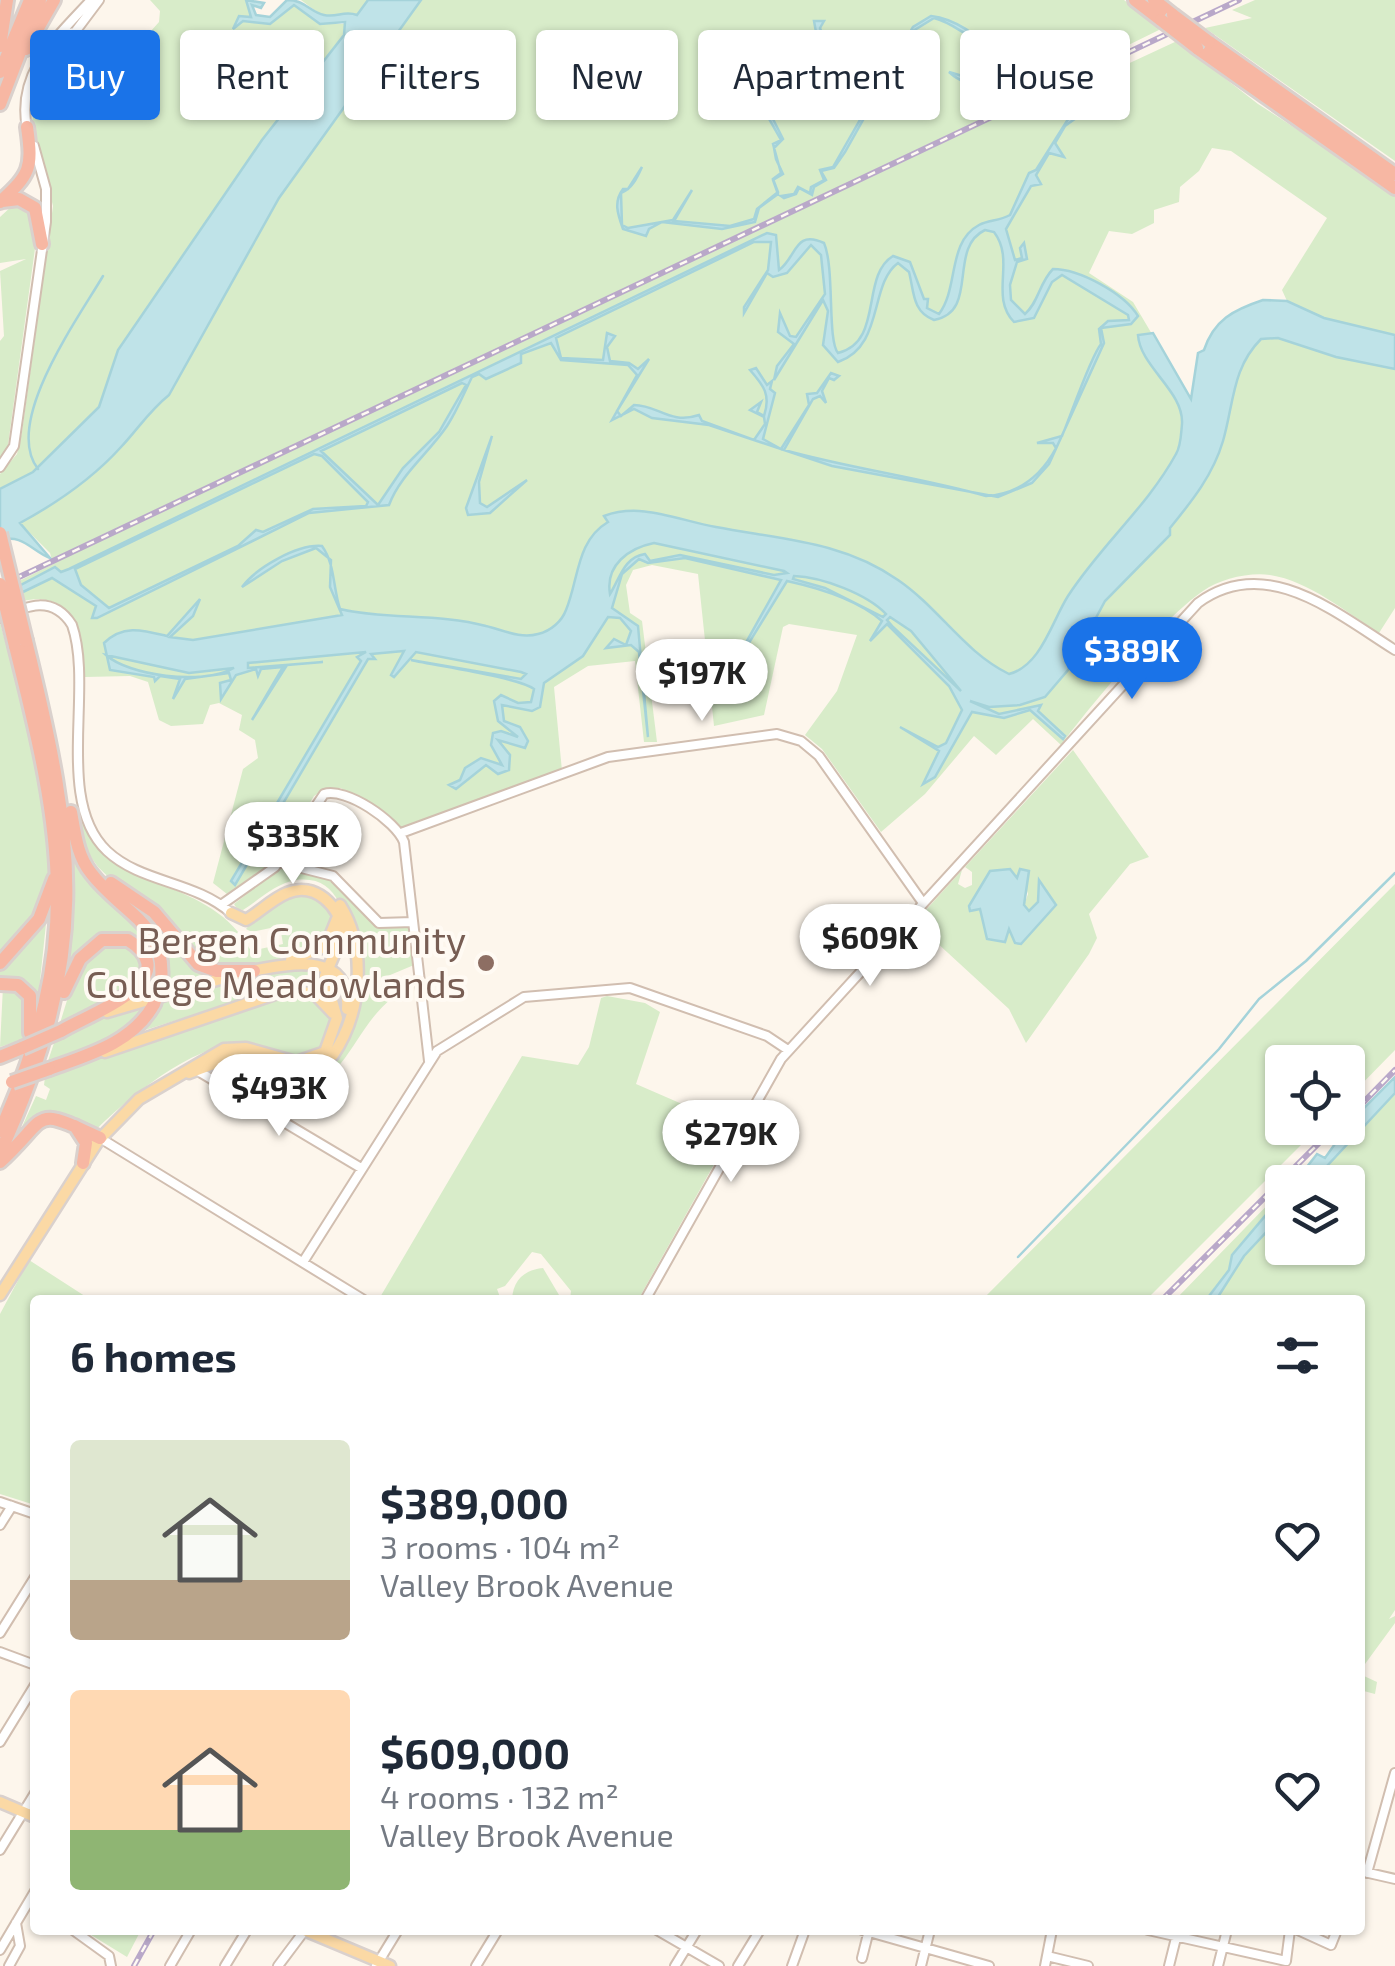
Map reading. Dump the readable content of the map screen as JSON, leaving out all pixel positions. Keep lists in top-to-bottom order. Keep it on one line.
{"places":["Bergen Community College Meadowlands"],"page":{"chip":["Buy","Rent","Filters","New","Apartment","House"],"price":["$389K","$197K","$335K","$609K","$493K","$279K"],"heading":"6 homes","list":[{"name":"$389,000","note":"3 rooms · 104 m² · Valley Brook Avenue"},{"name":"$609,000","note":"4 rooms · 132 m² · Valley Brook Avenue"}]}}
